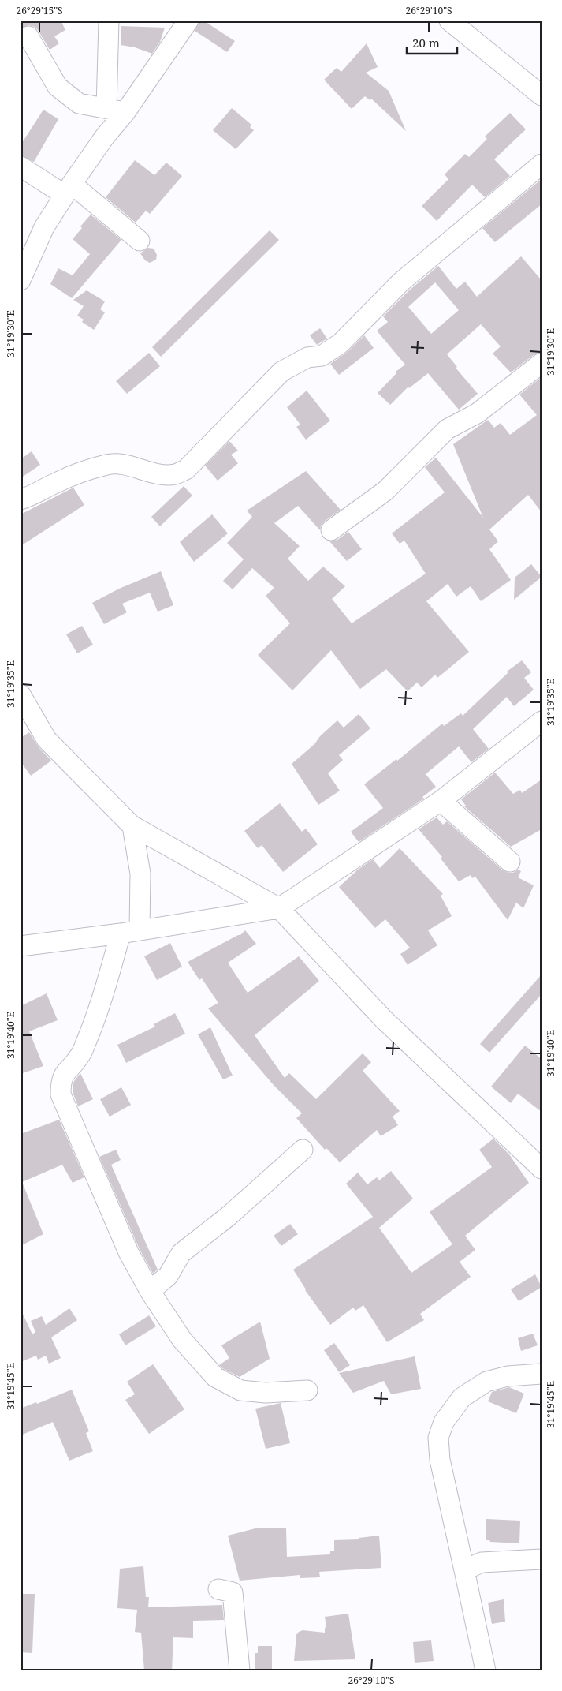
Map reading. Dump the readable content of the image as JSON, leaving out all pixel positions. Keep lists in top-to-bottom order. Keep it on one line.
{"scale_bar":"20 m","coordinates":["26°29'15\"S","26°29'10\"S","31°19'30\"E","31°19'35\"E","31°19'40\"E","31°19'45\"E"]}
